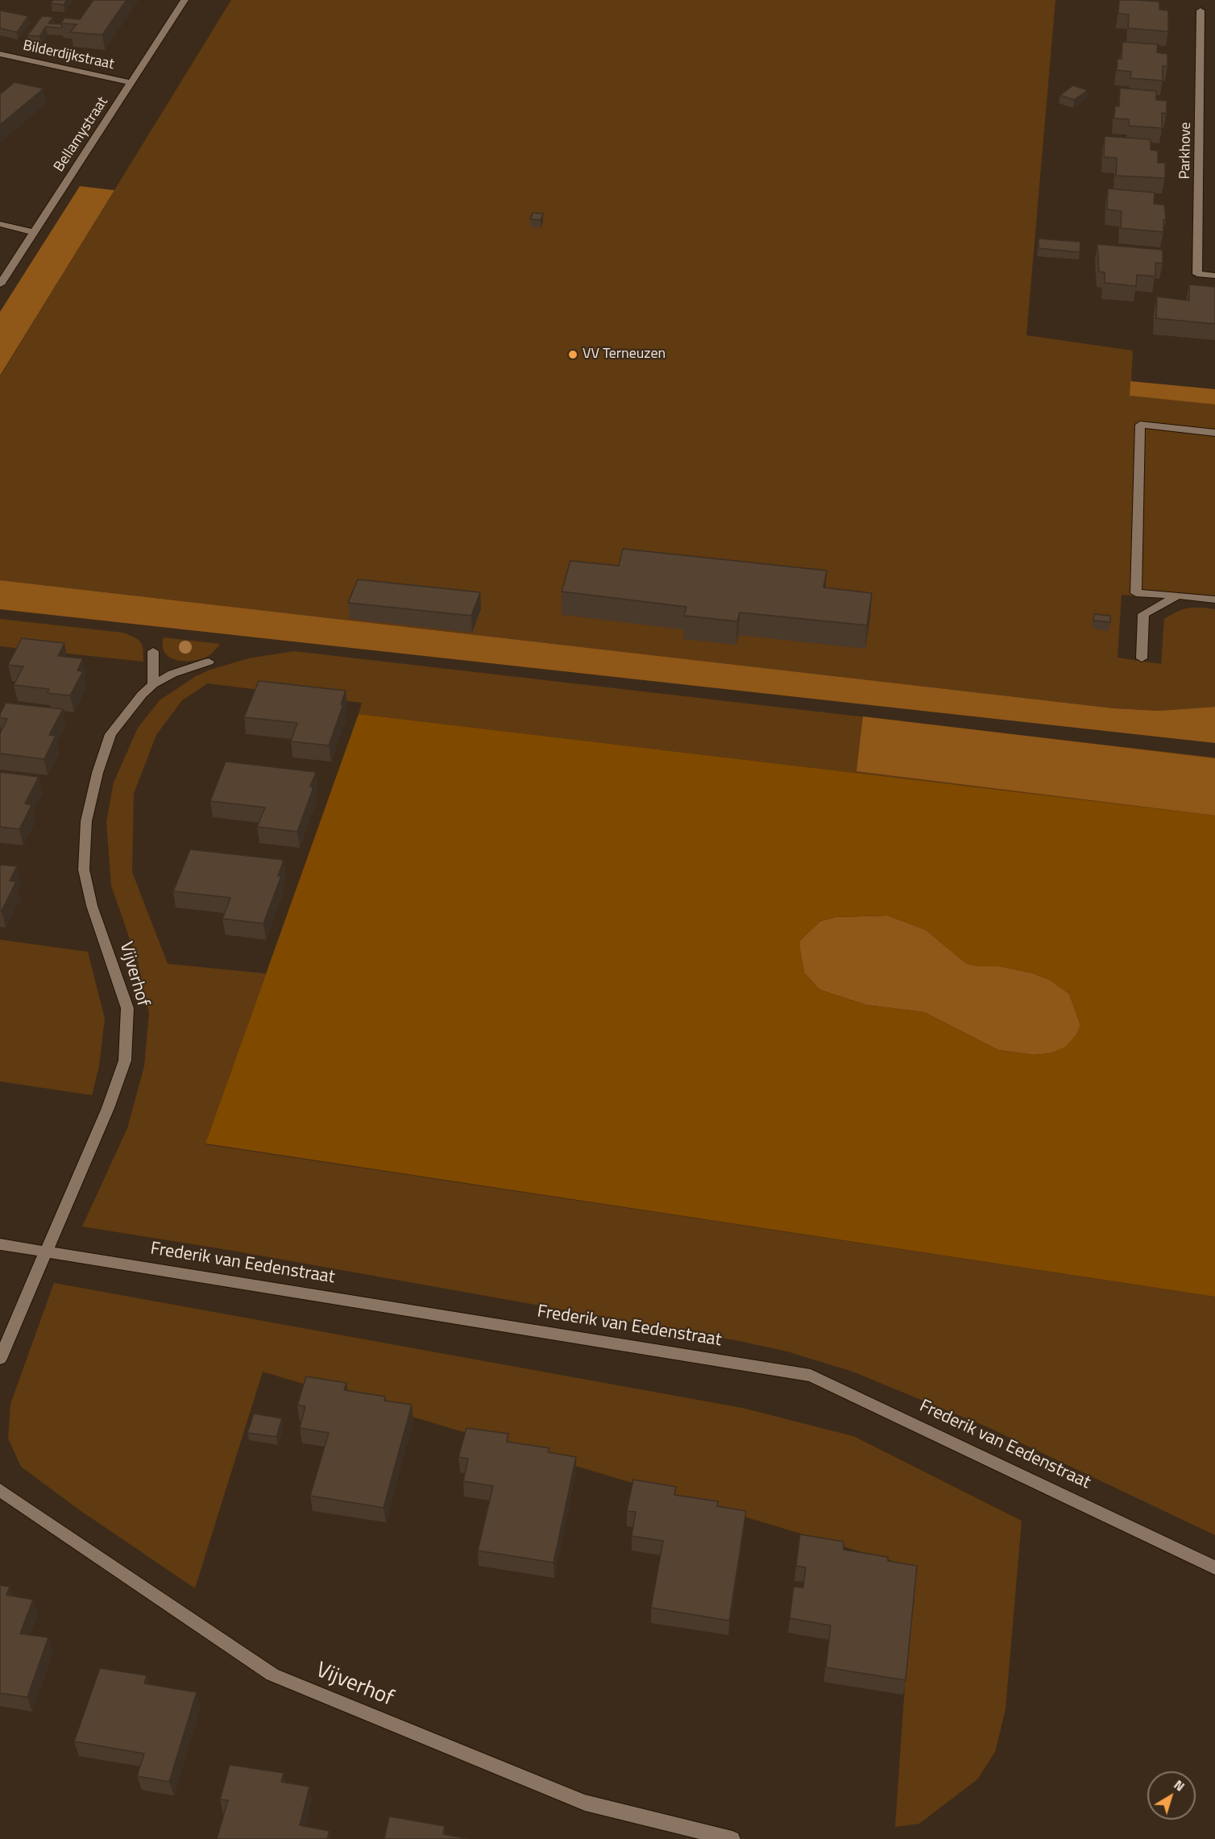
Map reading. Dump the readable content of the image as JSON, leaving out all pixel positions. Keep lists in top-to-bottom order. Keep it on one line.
{"streets":{"street":["Bilderdijkstraat","Bellamystraat","Parkhove","Vijverhof","Frederik van Eedenstraat"]},"crossings":[["Bilderdijkstraat","Bellamystraat"],["Vijverhof","Frederik van Eedenstraat"]],"places":["VV Terneuzen"],"north":"top right"}
